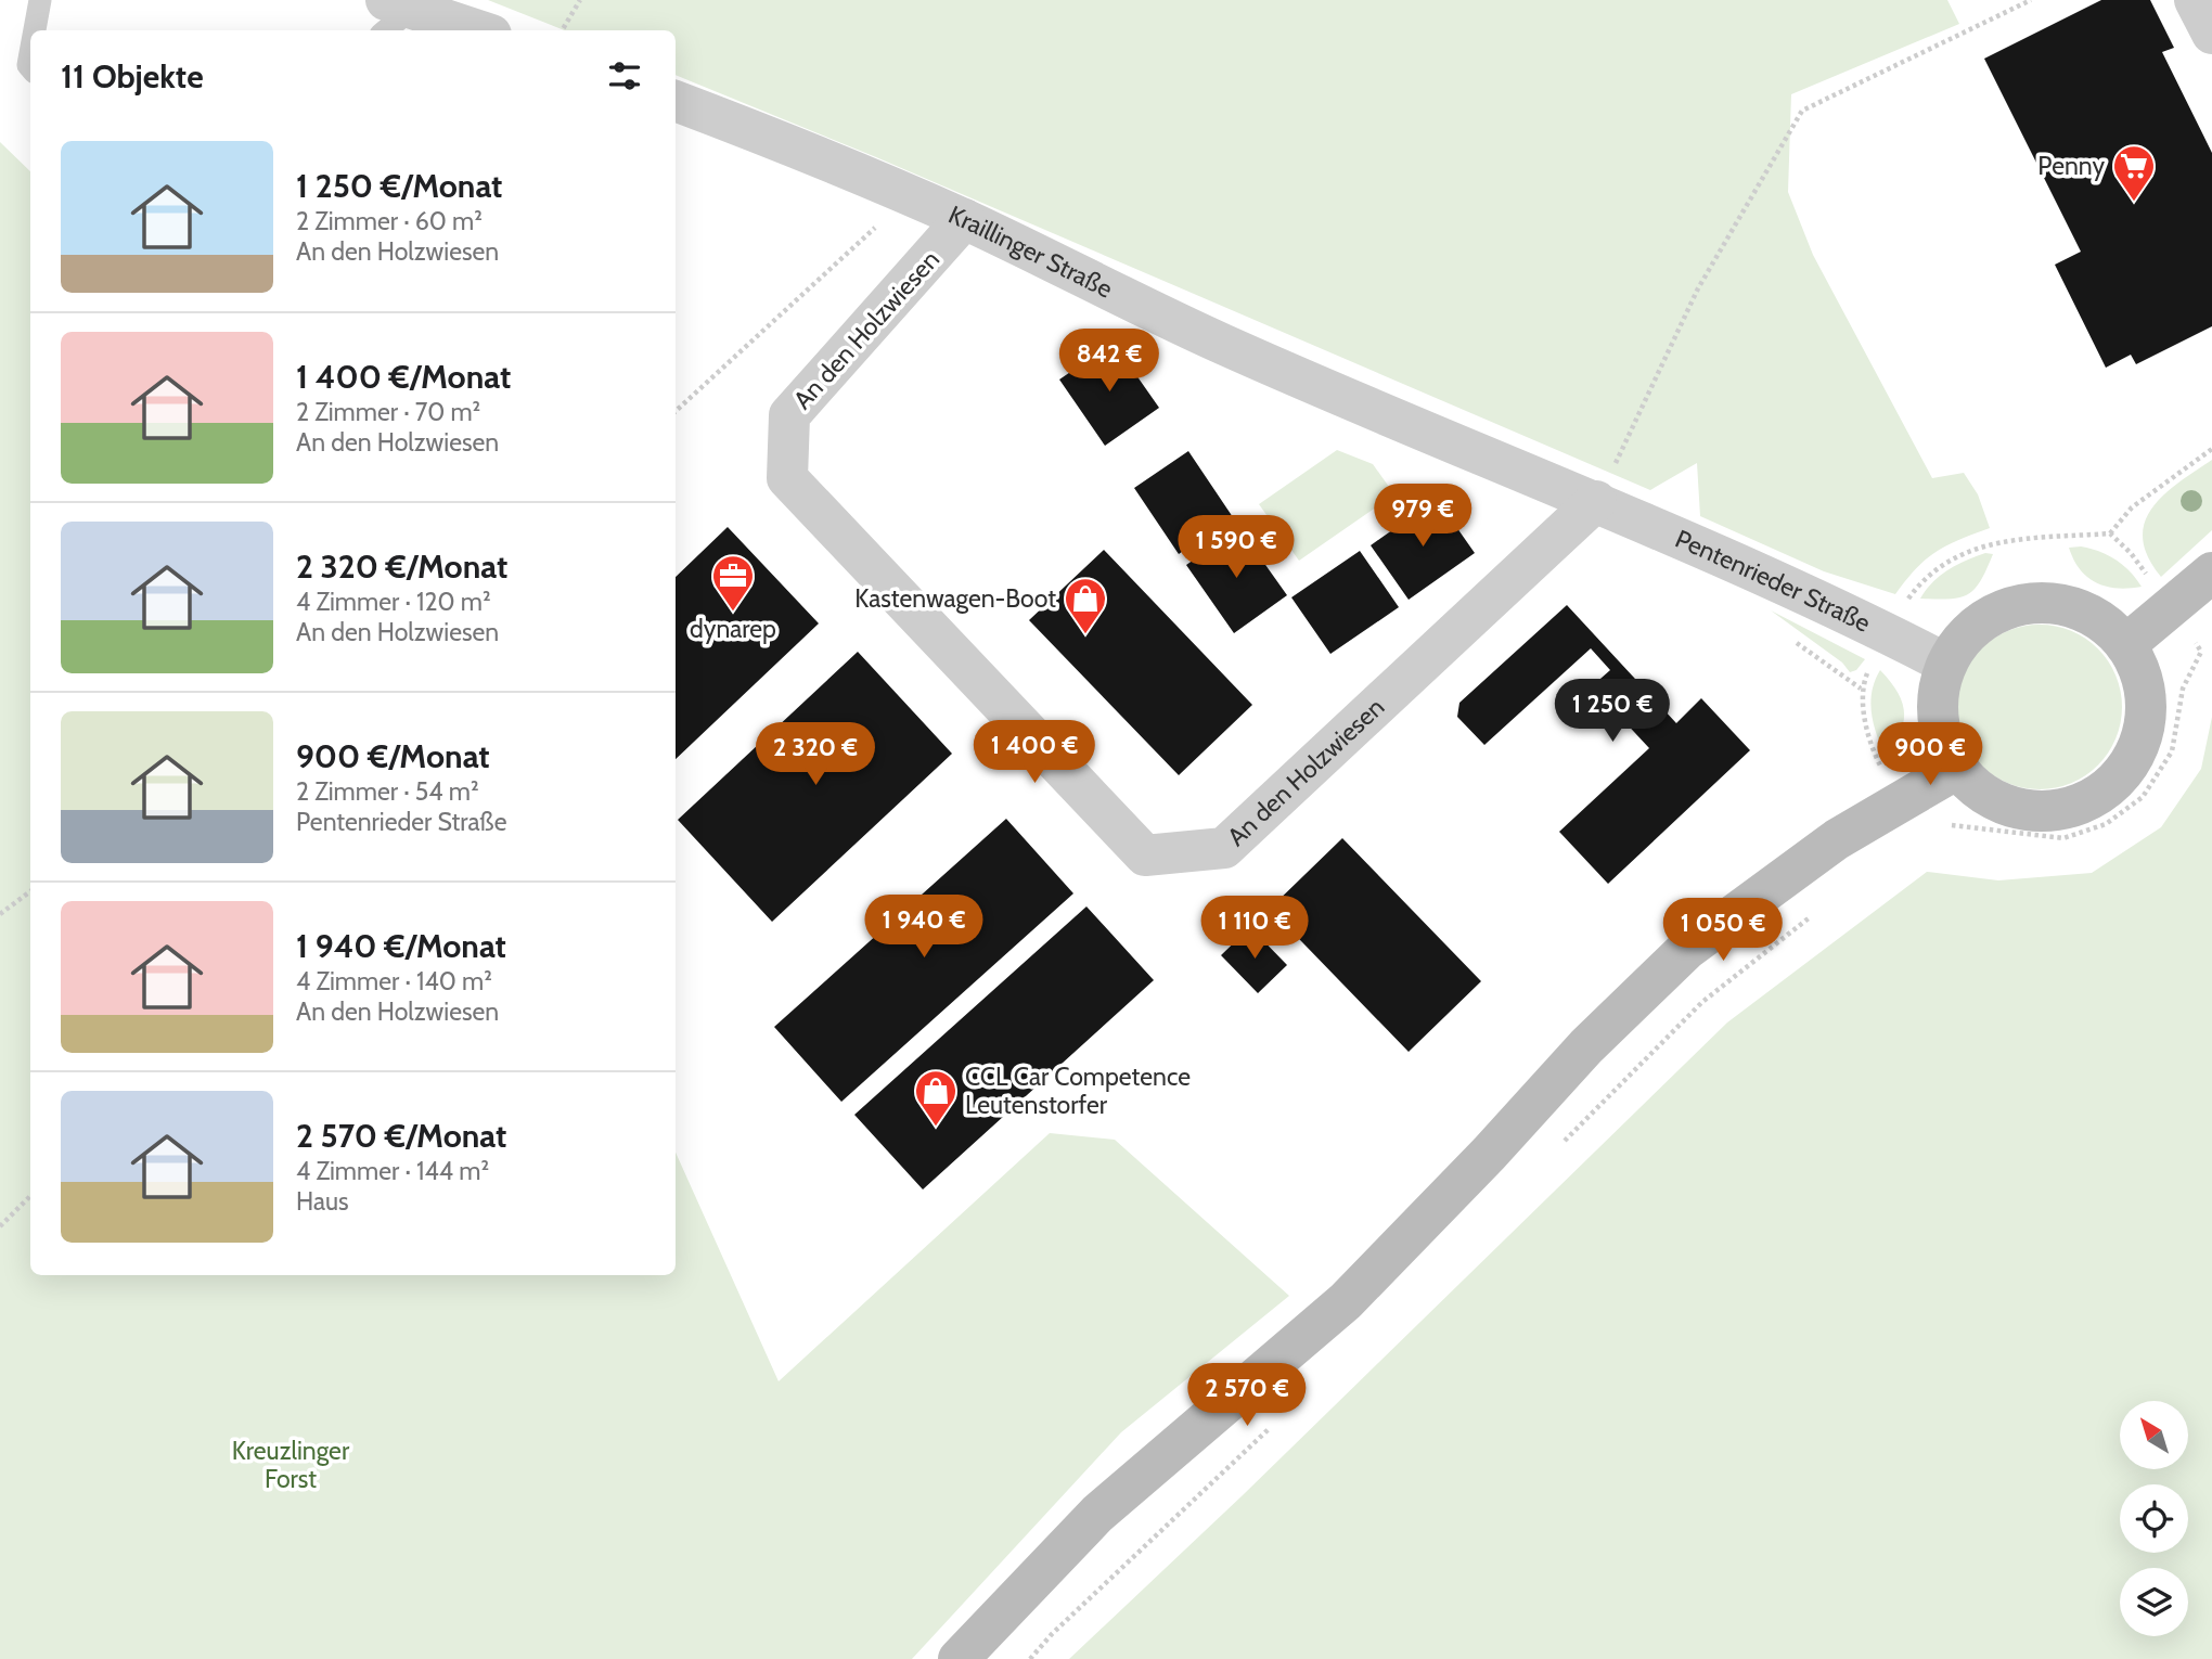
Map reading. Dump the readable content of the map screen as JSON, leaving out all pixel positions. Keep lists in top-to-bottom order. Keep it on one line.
{"streets":{"street":["Kraillinger Straße","An den Holzwiesen","Pentenrieder Straße"]},"crossings":[["Kraillinger Straße","An den Holzwiesen"],["Kraillinger Straße","Pentenrieder Straße"],["An den Holzwiesen","Pentenrieder Straße"]],"parks":["Kreuzlinger Forst"],"places":{"supermarket":["Penny"],"office":["dynarep"],"shop":["Kastenwagen-Boot","CCL Car Competence Leutenstorfer"]},"north":"top left","page":{"heading":"11 Objekte","list":[{"name":"1 250 €/Monat","note":"2 Zimmer · 60 m² · An den Holzwiesen"},{"name":"1 400 €/Monat","note":"2 Zimmer · 70 m² · An den Holzwiesen"},{"name":"2 320 €/Monat","note":"4 Zimmer · 120 m² · An den Holzwiesen"},{"name":"900 €/Monat","note":"2 Zimmer · 54 m² · Pentenrieder Straße"},{"name":"1 940 €/Monat","note":"4 Zimmer · 140 m² · An den Holzwiesen"},{"name":"2 570 €/Monat","note":"4 Zimmer · 144 m² · Haus"}],"price":["842 €","979 €","1 590 €","1 250 €","1 400 €","2 320 €","900 €","1 940 €","1 110 €","1 050 €","2 570 €"]}}
